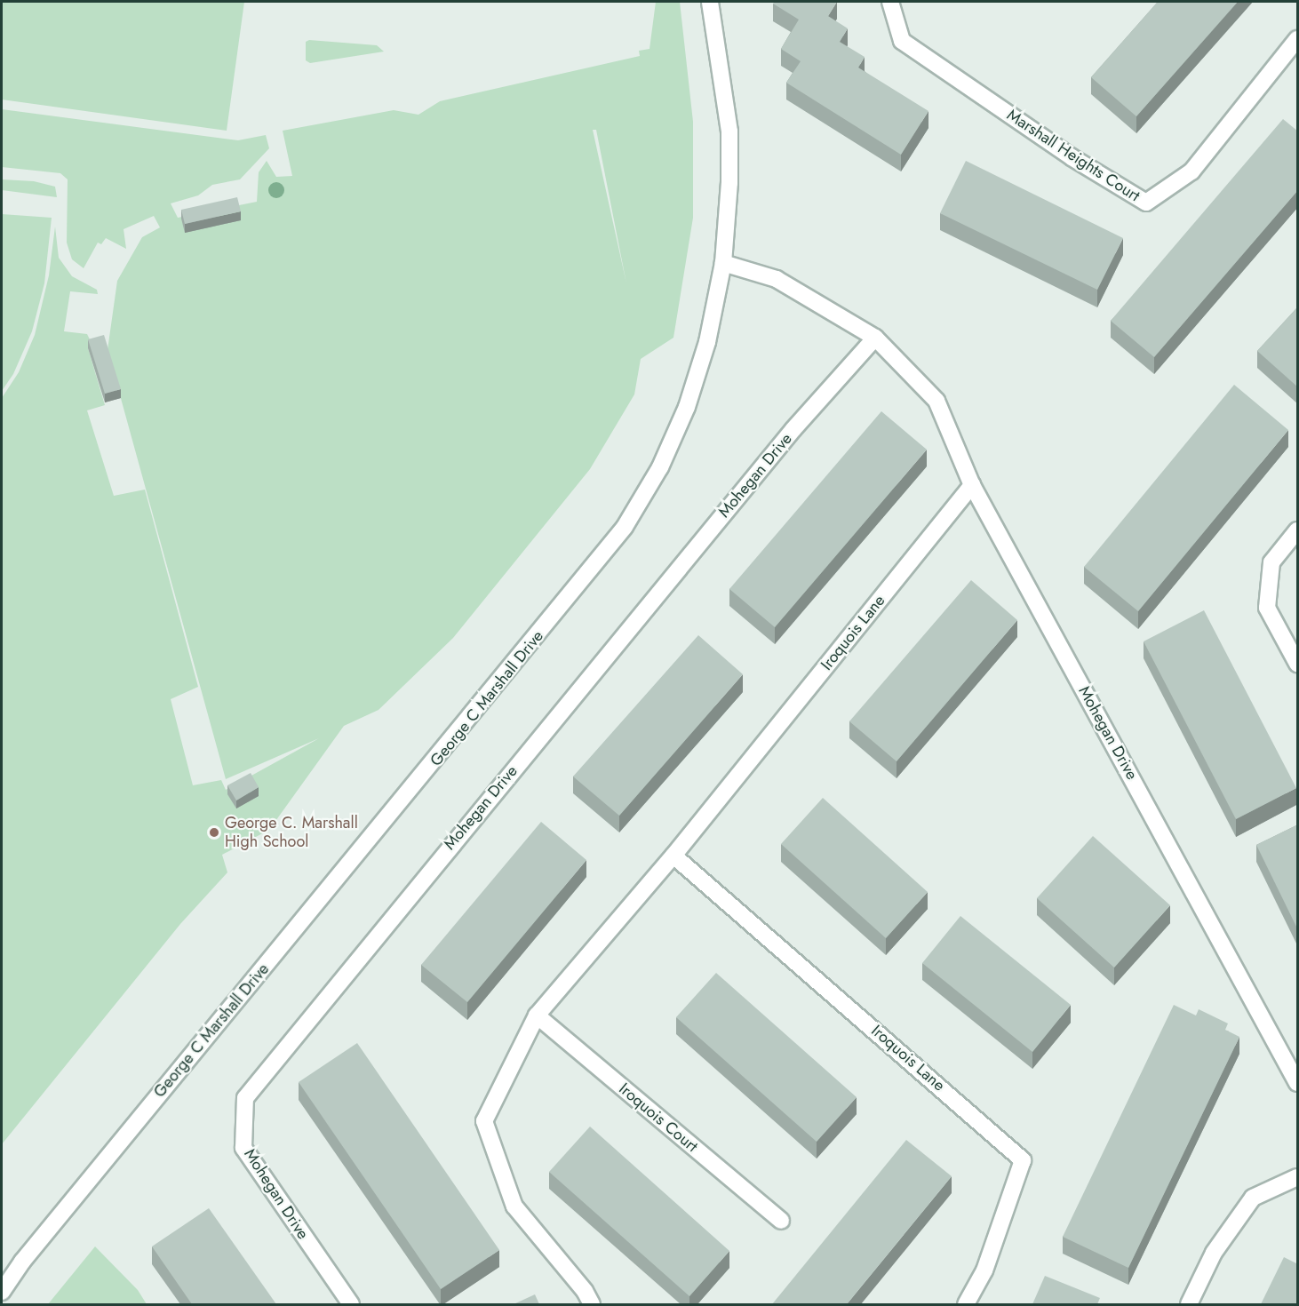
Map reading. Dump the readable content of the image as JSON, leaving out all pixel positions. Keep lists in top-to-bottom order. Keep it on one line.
{"streets":{"street":["Marshall Heights Court","Mohegan Drive","Iroquois Lane","George C Marshall Drive","Iroquois Court"]},"crossings":[["Mohegan Drive","Iroquois Lane"],["Mohegan Drive","George C Marshall Drive"],["Iroquois Lane","Iroquois Court"]],"places":["George C. Marshall High School"]}
